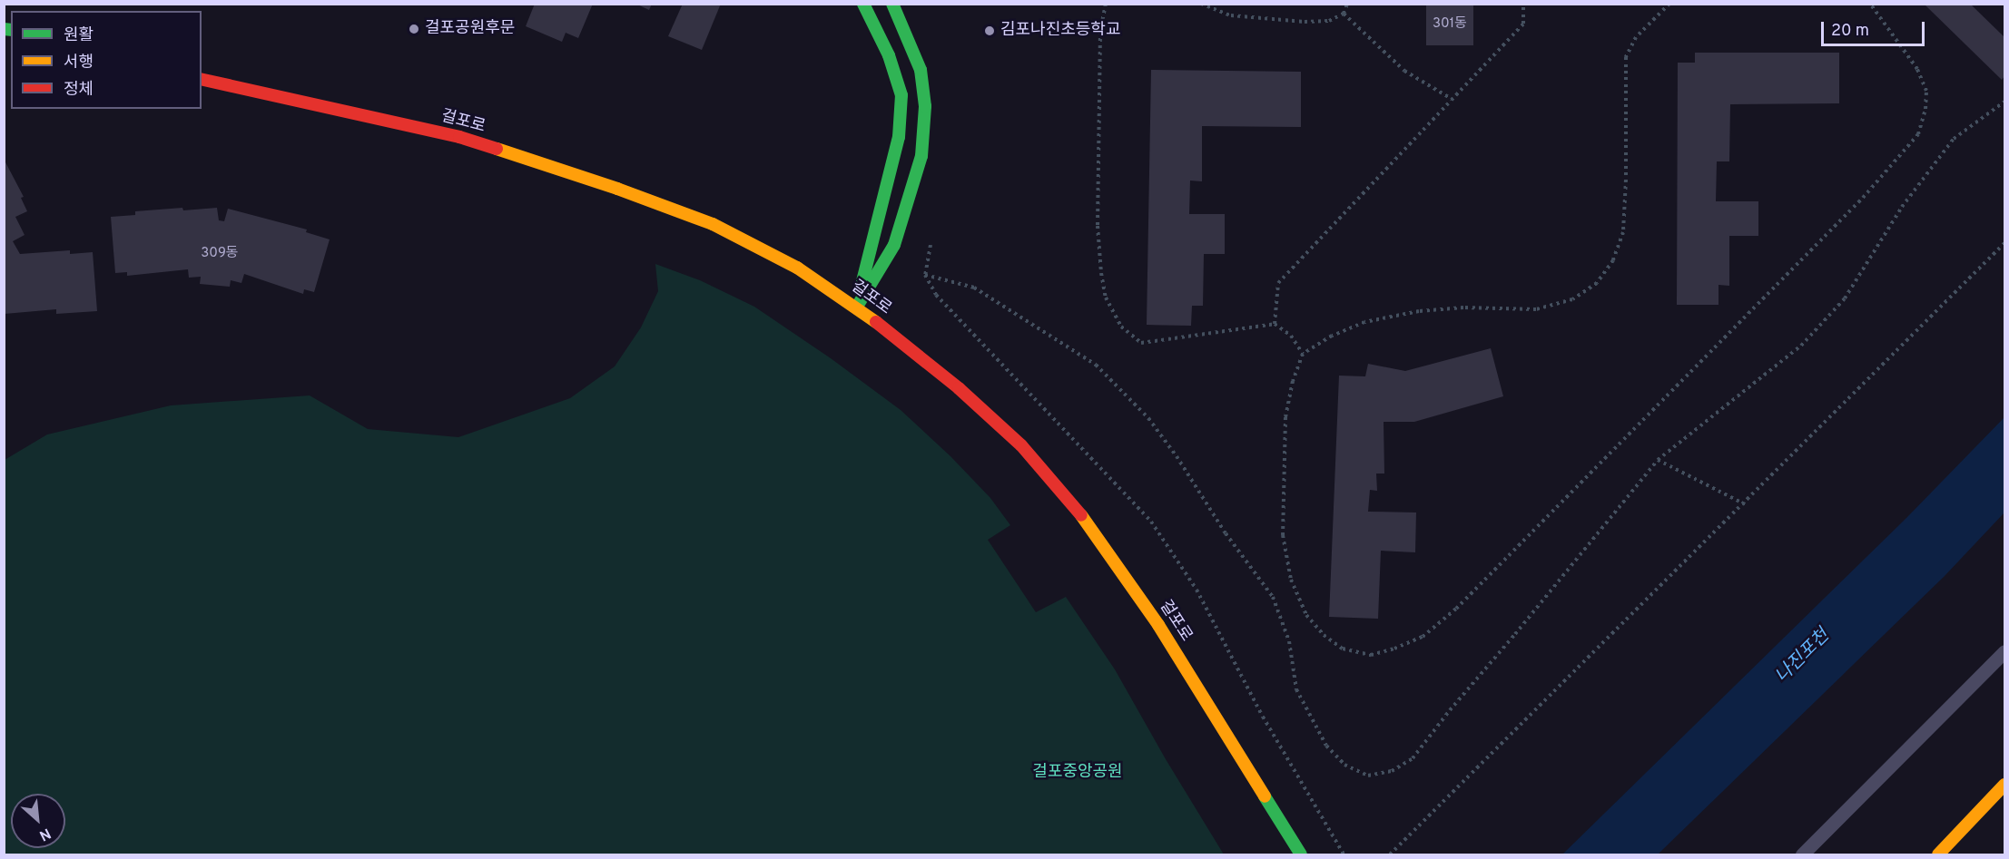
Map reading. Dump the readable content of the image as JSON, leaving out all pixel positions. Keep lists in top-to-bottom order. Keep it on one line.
{"streets":{"main road":["걸포로"]},"water":["나진포천"],"parks":["걸포중앙공원"],"places":["걸포공원후문","김포나진초등학교"],"house_numbers":["301동","309동"],"legend":["원활","서행","정체"],"scale_bar":"20 m","north":"bottom right"}
